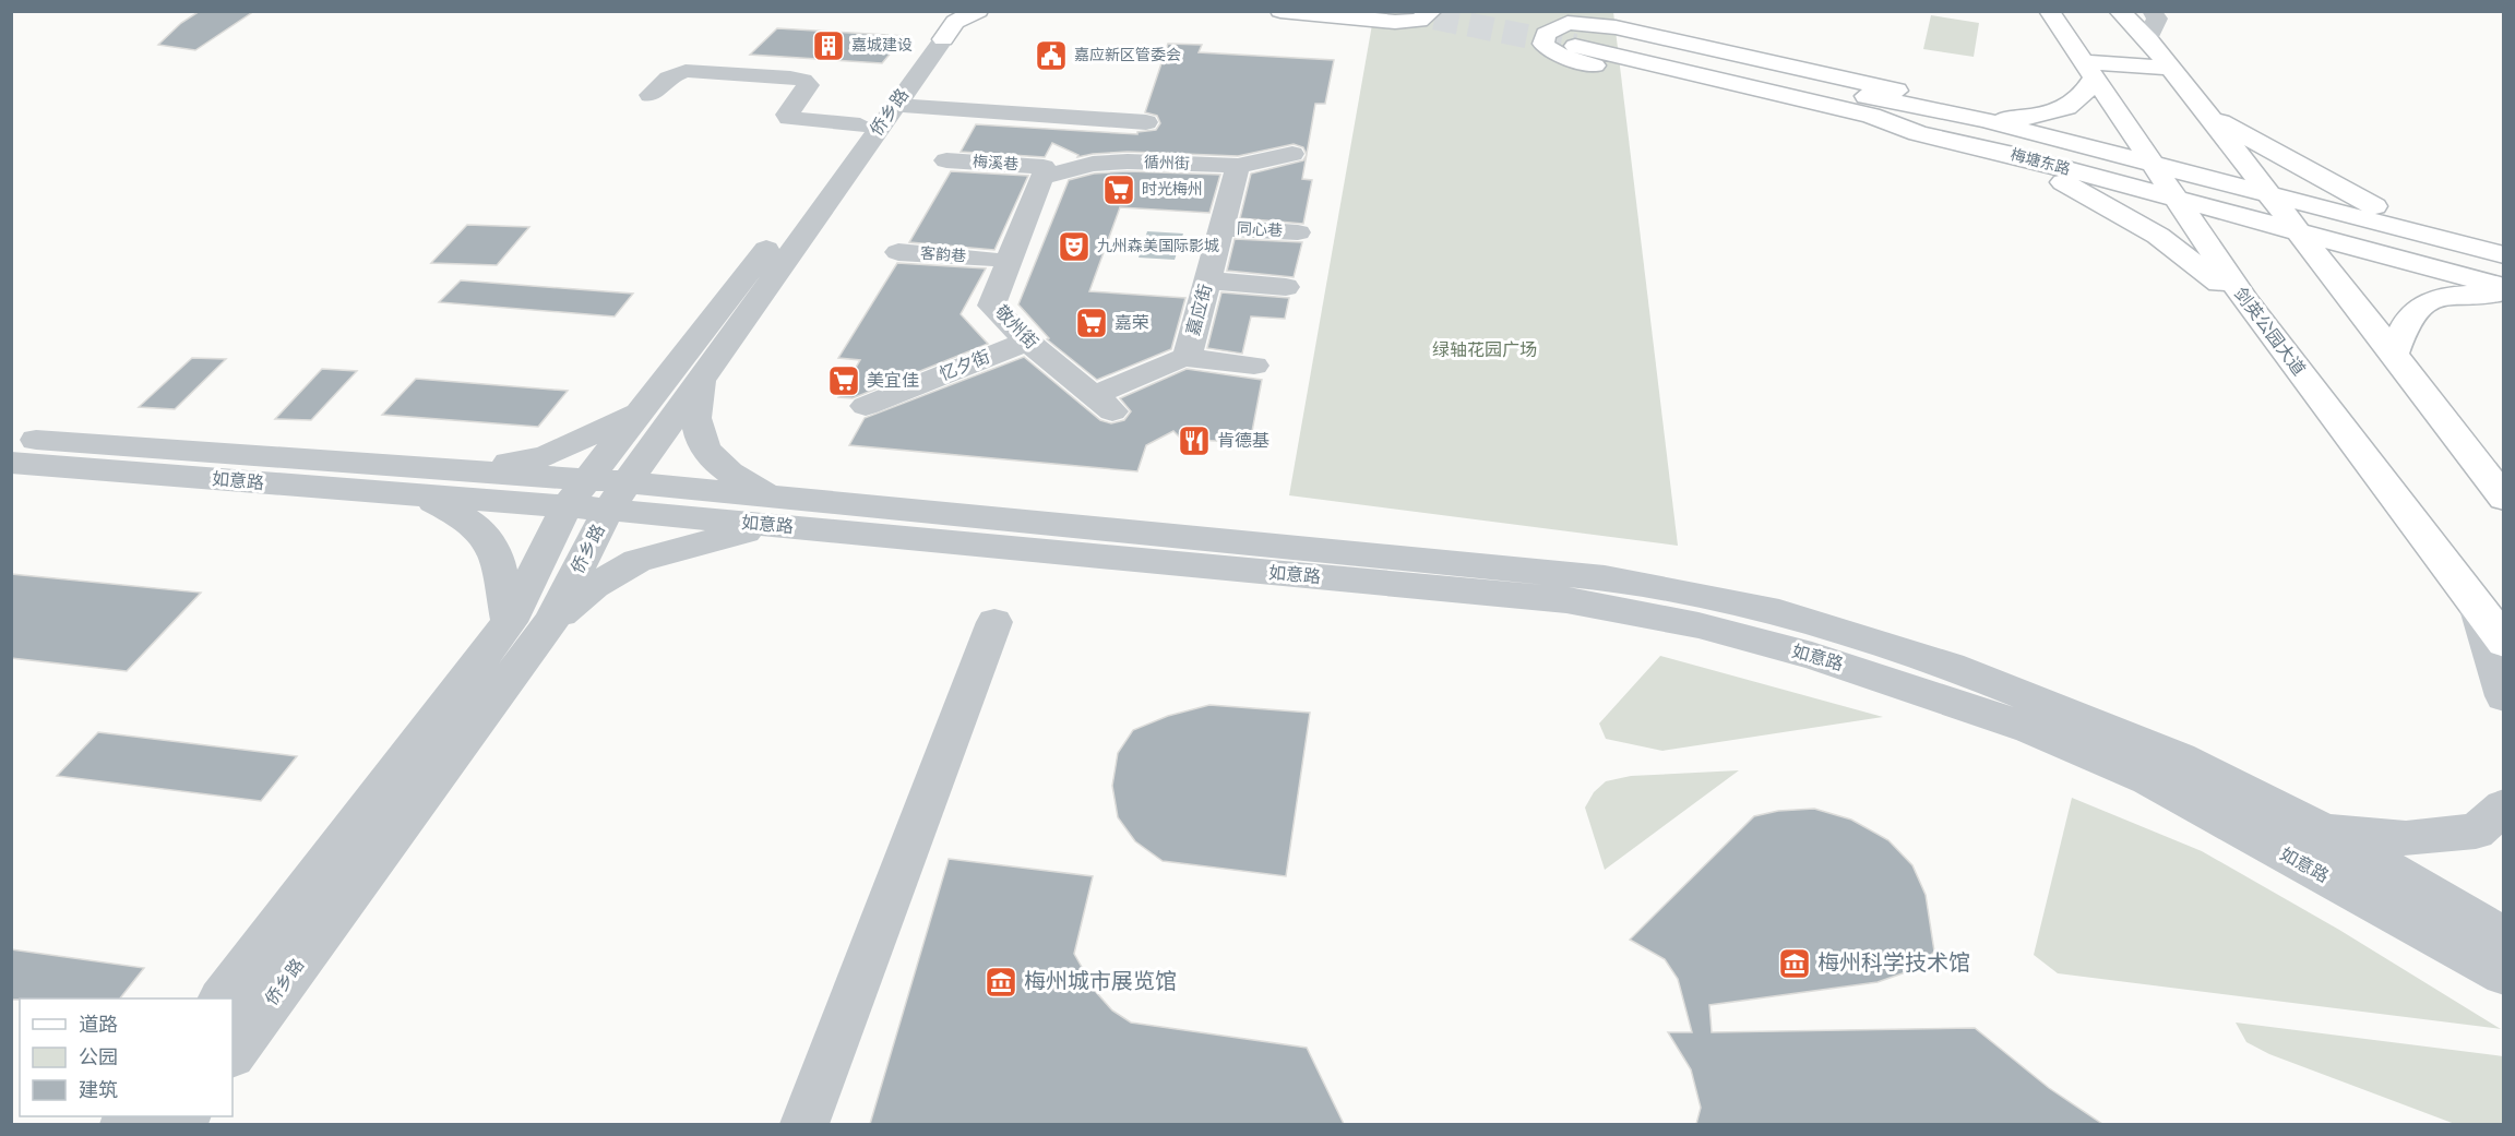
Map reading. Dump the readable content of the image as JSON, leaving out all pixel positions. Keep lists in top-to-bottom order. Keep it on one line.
{"streets":{"main road":["梅塘东路","剑英公园大道"],"street":["侨乡路","梅溪巷","循州街","同心巷","客韵巷","嘉应街","敬州街","忆夕街","如意路"]},"crossings":[["侨乡路","如意路"],["梅塘东路","剑英公园大道"],["梅溪巷","循州街"],["梅溪巷","敬州街"],["循州街","嘉应街"],["循州街","敬州街"],["同心巷","嘉应街"],["嘉应街","敬州街"],["敬州街","忆夕街"]],"parks":["绿轴花园广场"],"places":{"building":["嘉城建设"],"public building":["嘉应新区管委会"],"supermarket":["时光梅州","嘉荣","美宜佳"],"theatre":["九州森美国际影城"],"restaurant":["肯德基"],"museum":["梅州科学技术馆","梅州城市展览馆"]},"legend":["道路","公园","建筑"]}
